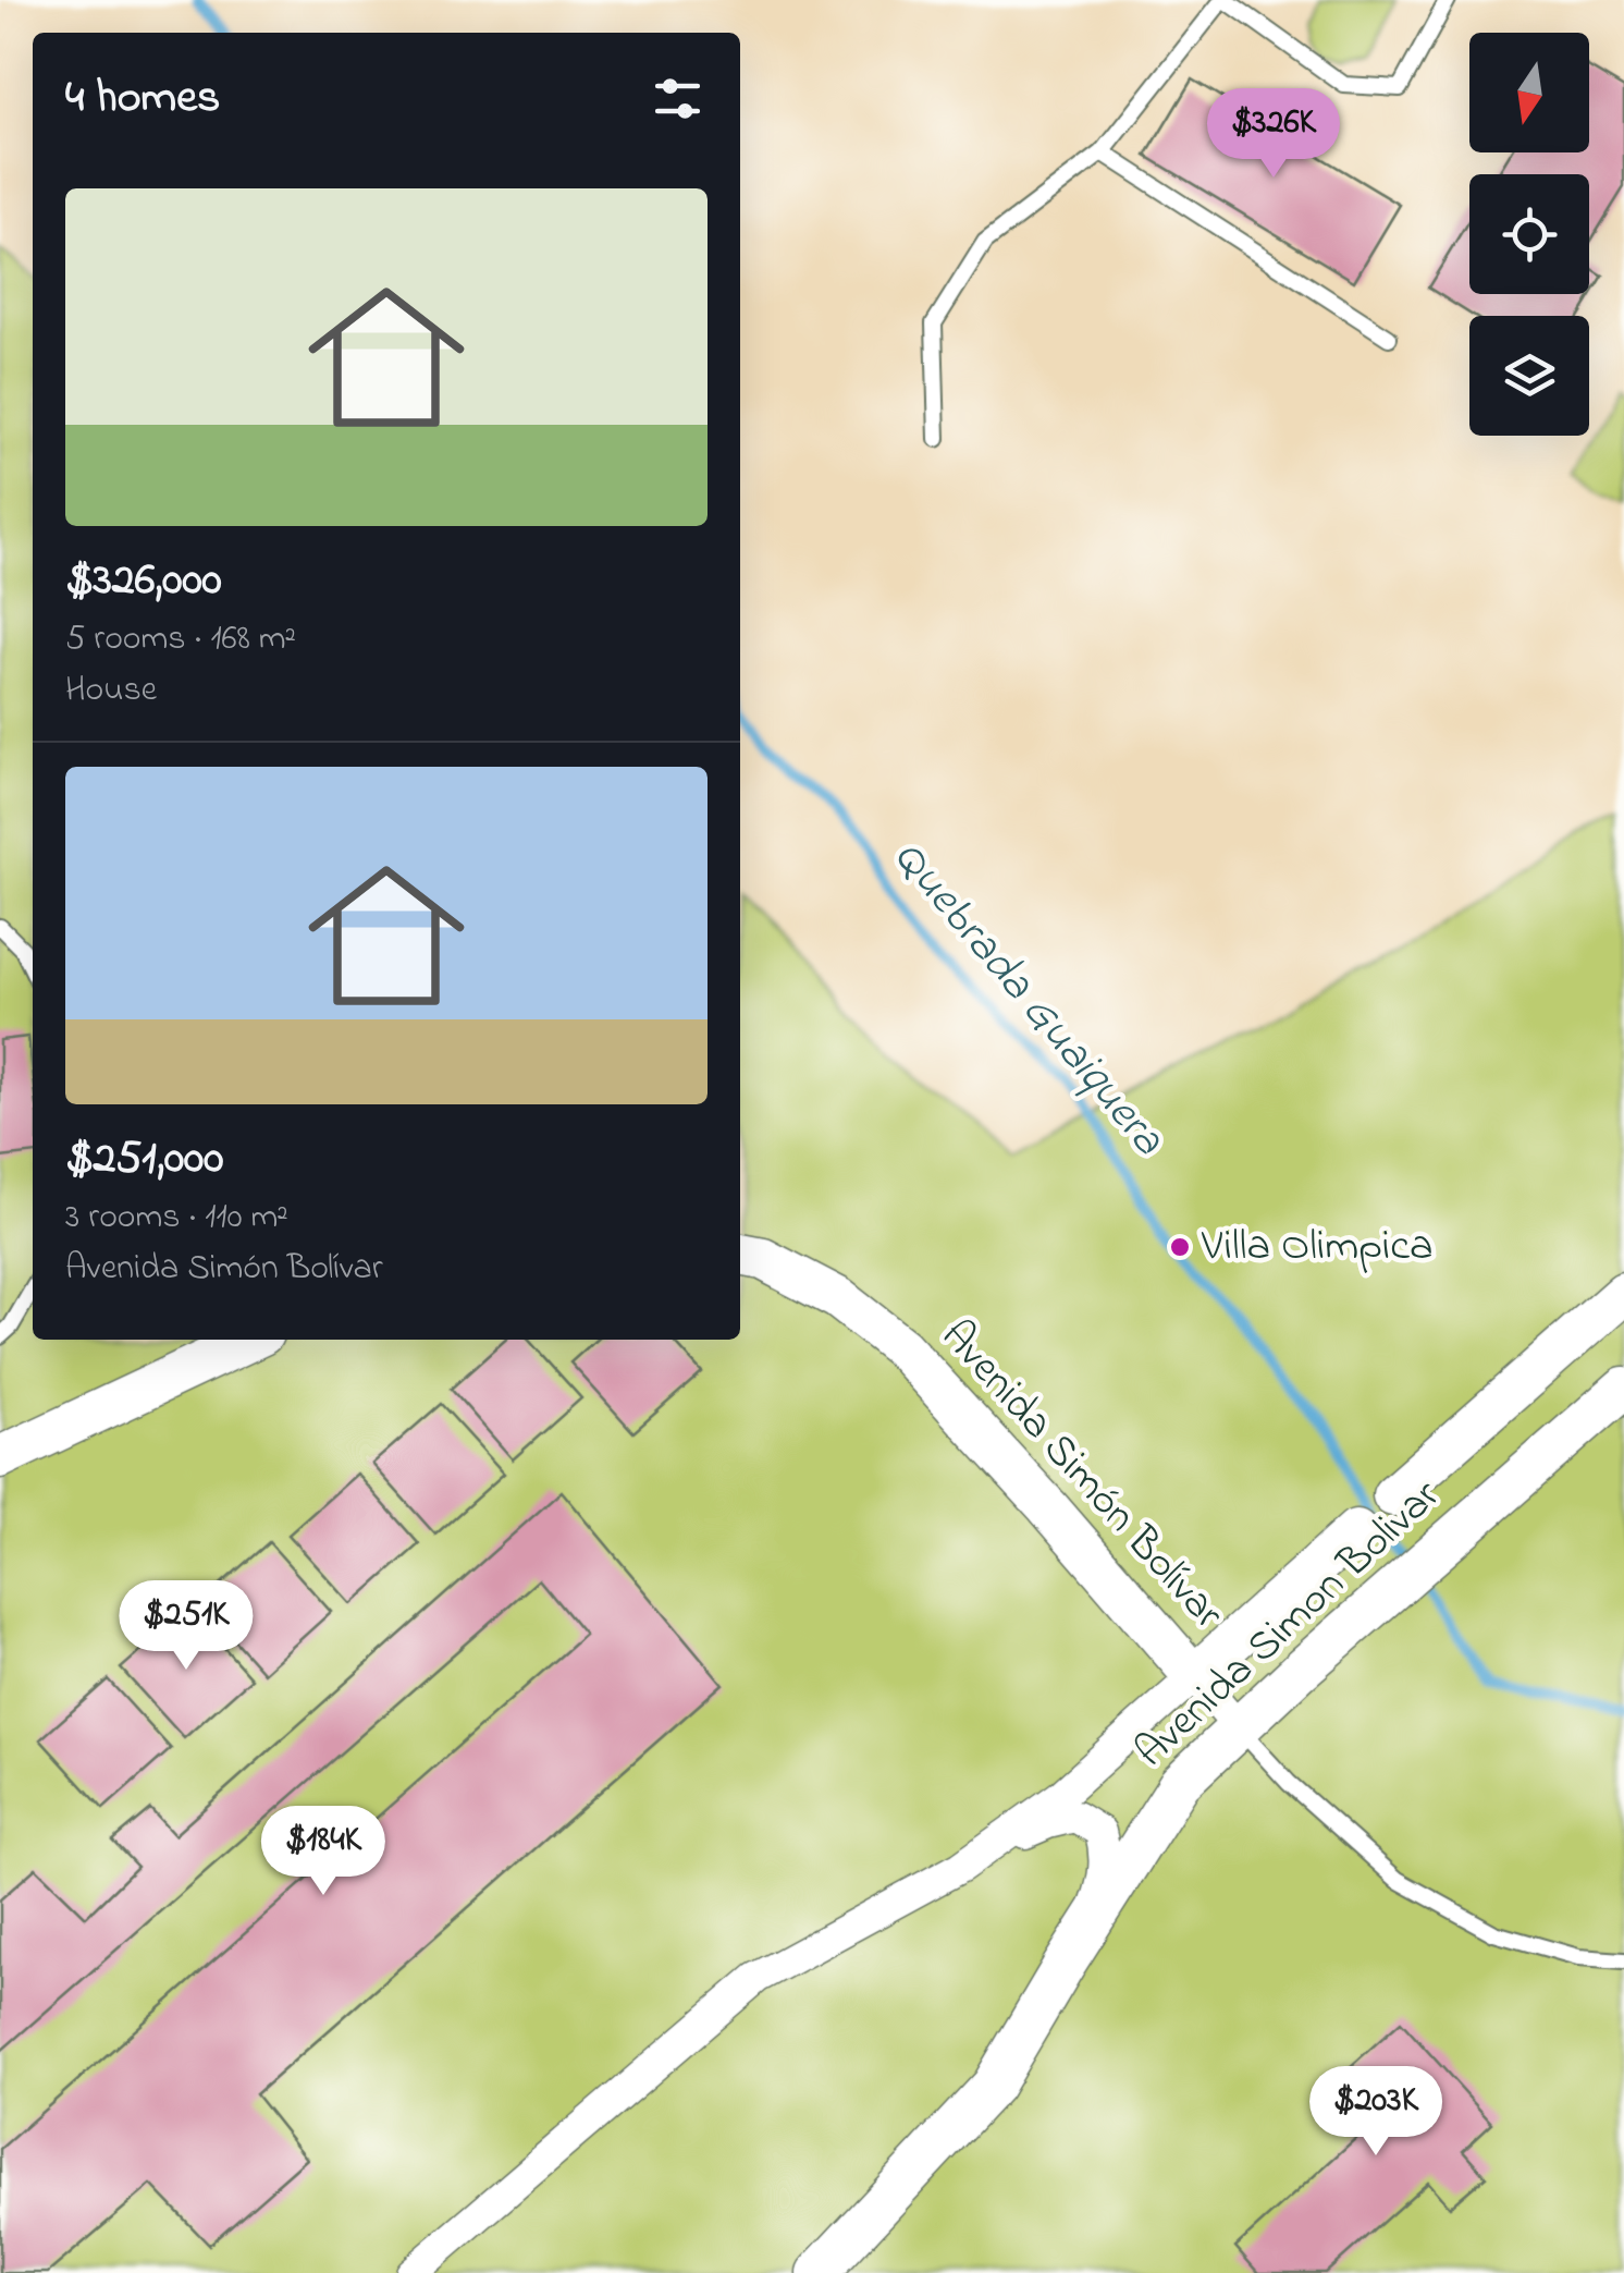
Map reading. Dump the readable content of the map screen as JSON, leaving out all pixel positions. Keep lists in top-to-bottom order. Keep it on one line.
{"streets":{"main road":["Avenida Simón Bolívar","Avenida Simon Bolivar"]},"water":["Quebrada Guaiquera"],"places":["Villa Olimpica"],"north":"bottom","page":{"heading":"4 homes","price":["$326K","$251K","$184K","$203K"],"list":[{"name":"$326,000","note":"5 rooms · 168 m² · House"},{"name":"$251,000","note":"3 rooms · 110 m² · Avenida Simón Bolívar"}]}}
